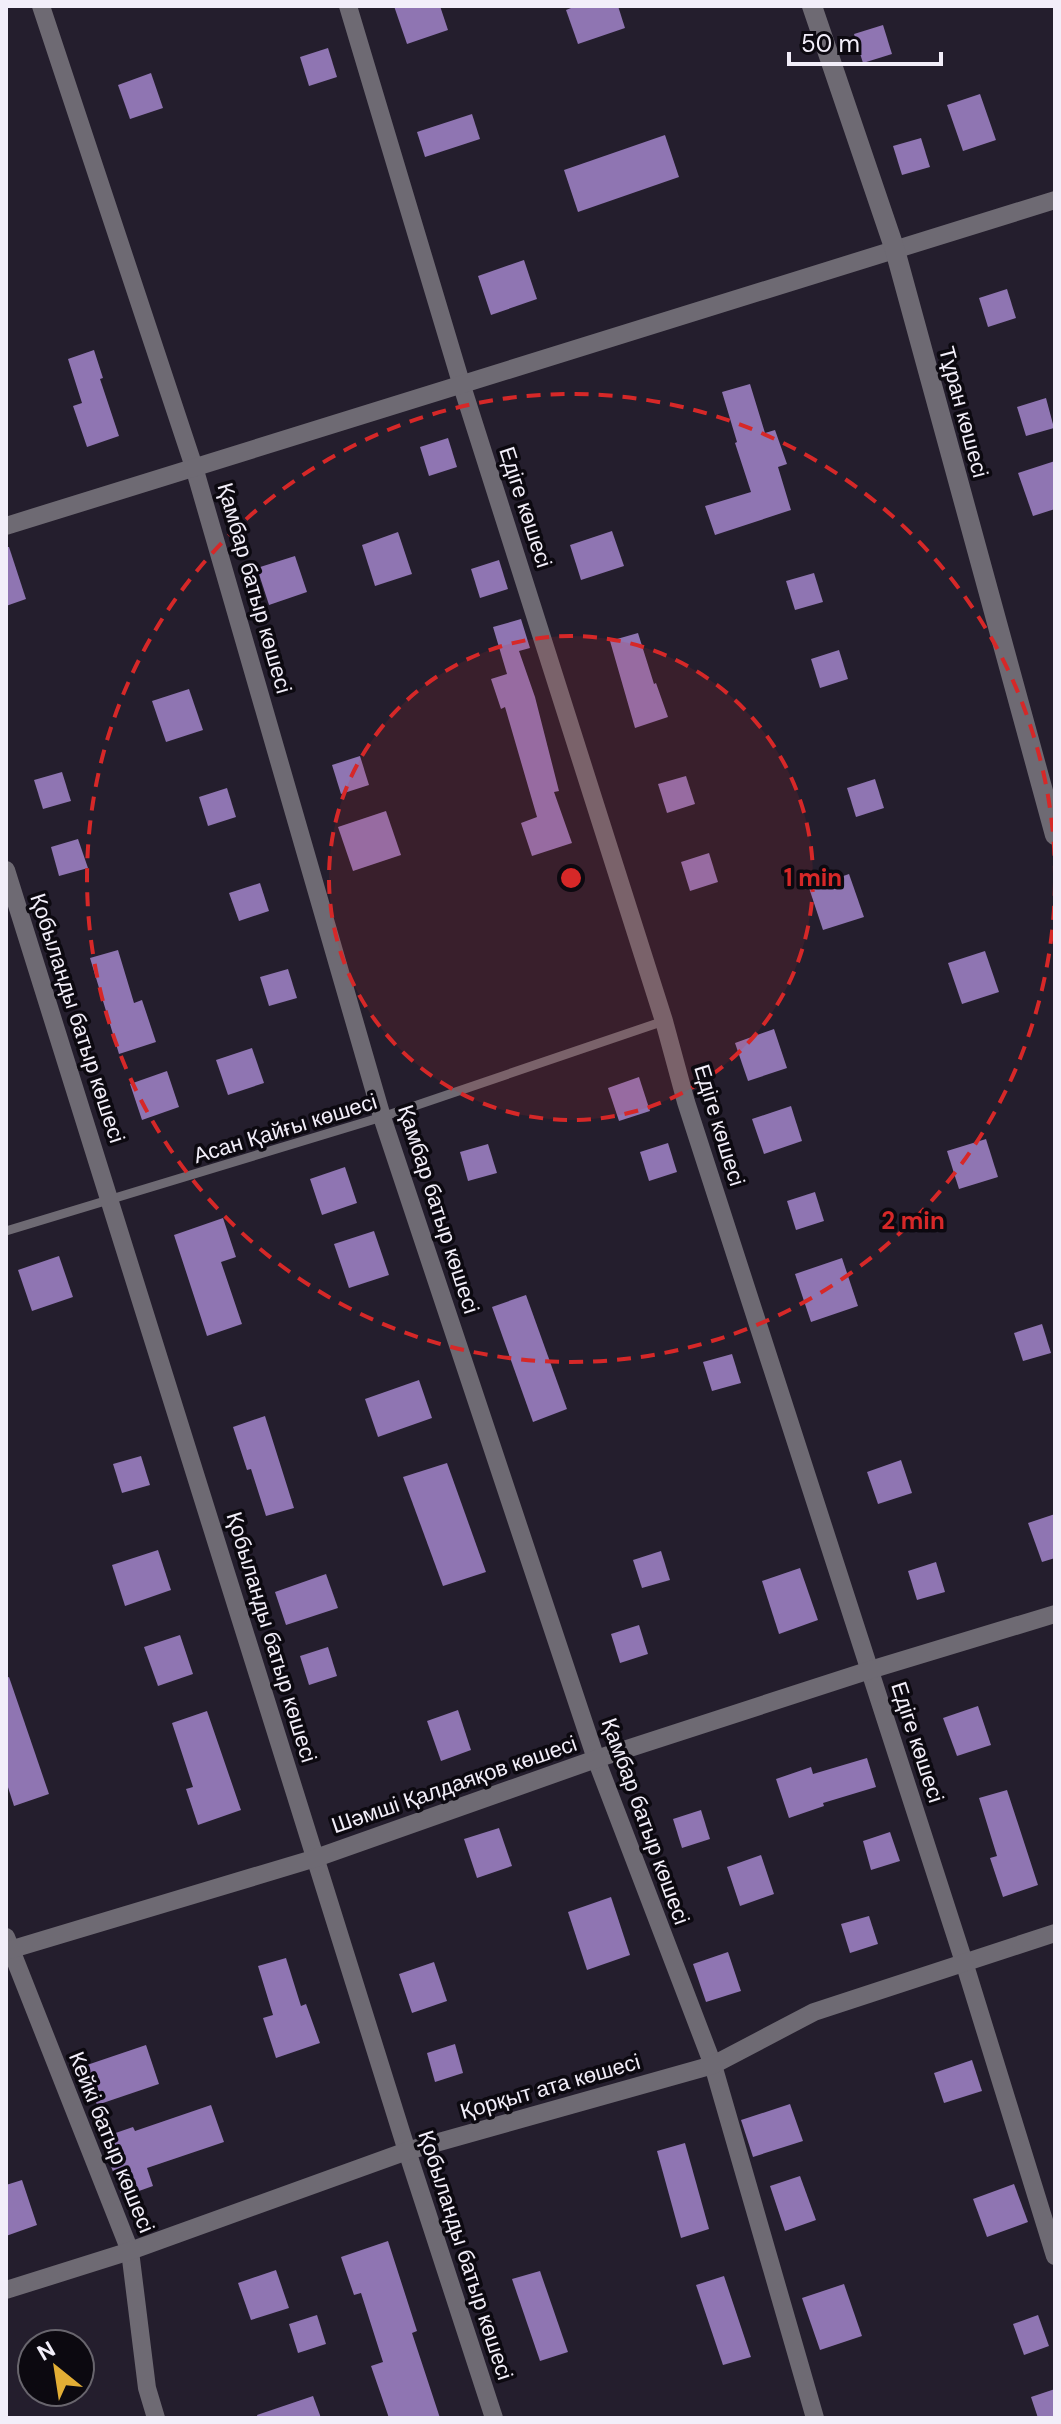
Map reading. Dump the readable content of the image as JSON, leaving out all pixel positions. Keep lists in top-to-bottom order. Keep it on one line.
{"streets":{"street":["Тұран көшесі","Едіге көшесі","Қамбар батыр көшесі","Қобыланды батыр көшесі","Шәмші Қалдаяқов көшесі","Қорқыт ата көшесі","Кейкі батыр көшесі"],"lane":["Асан Қайғы көшесі"]},"crossings":[["Едіге көшесі","Асан Қайғы көшесі"],["Едіге көшесі","Шәмші Қалдаяқов көшесі"],["Едіге көшесі","Қорқыт ата көшесі"],["Қамбар батыр көшесі","Асан Қайғы көшесі"],["Қамбар батыр көшесі","Шәмші Қалдаяқов көшесі"],["Қамбар батыр көшесі","Қорқыт ата көшесі"],["Қобыланды батыр көшесі","Асан Қайғы көшесі"],["Қобыланды батыр көшесі","Шәмші Қалдаяқов көшесі"],["Қобыланды батыр көшесі","Қорқыт ата көшесі"],["Шәмші Қалдаяқов көшесі","Кейкі батыр көшесі"],["Қорқыт ата көшесі","Кейкі батыр көшесі"]],"scale_bar":"50 m","north":"top left","rings":["1 min","2 min"]}
